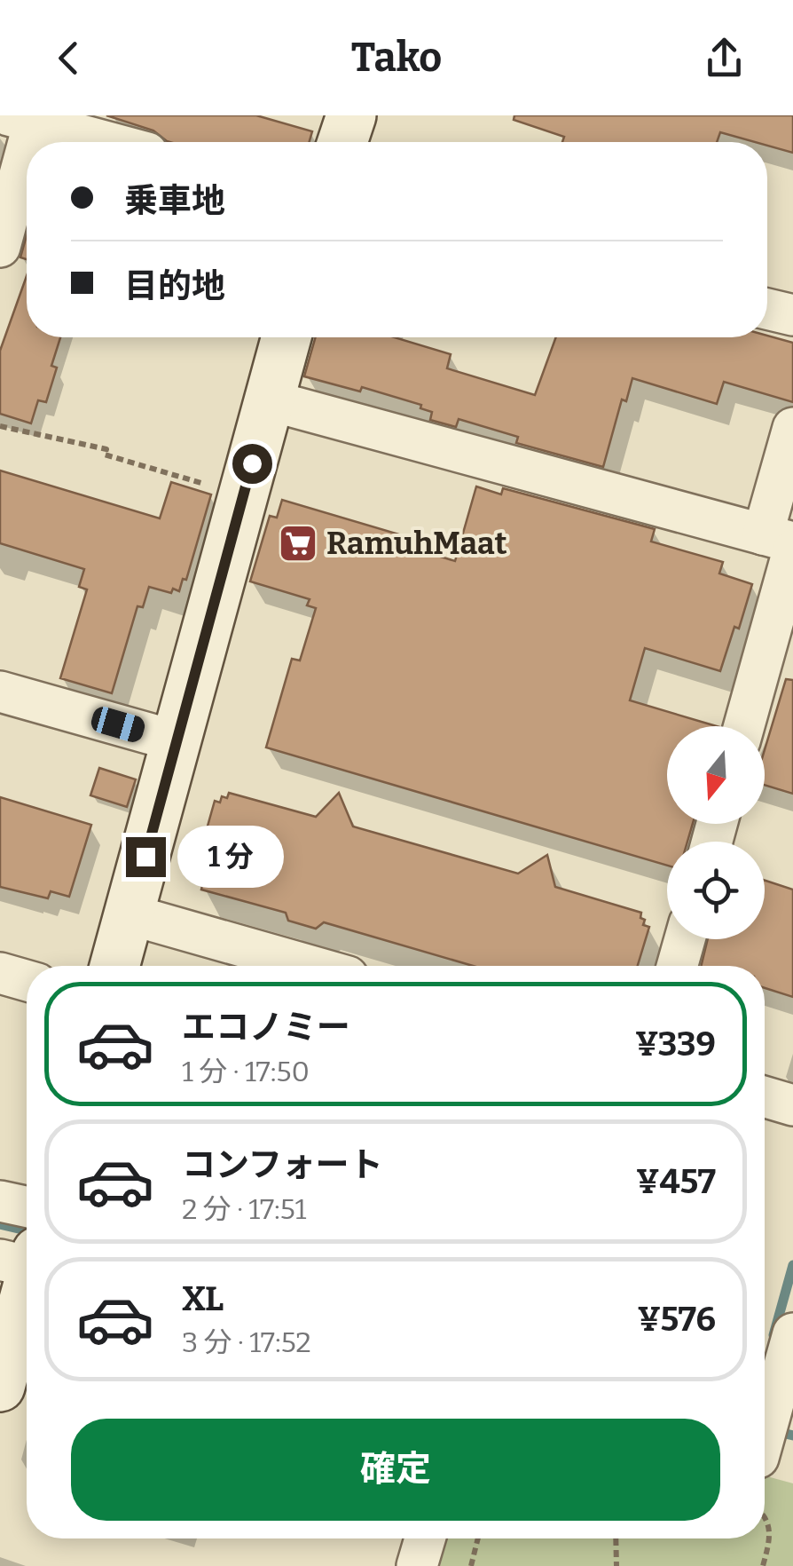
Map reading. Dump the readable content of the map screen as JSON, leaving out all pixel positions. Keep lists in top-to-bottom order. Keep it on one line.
{"places":{"supermarket":["RamuhMaat"]},"north":"bottom","page":{"header":"Tako","banner":["乗車地","目的地"],"bubble":"1 分","list":[{"name":"エコノミー","note":"1 分 · 17:50","value":"¥339"},{"name":"コンフォート","note":"2 分 · 17:51","value":"¥457"},{"name":"XL","note":"3 分 · 17:52","value":"¥576"}],"buttons":"確定"}}
